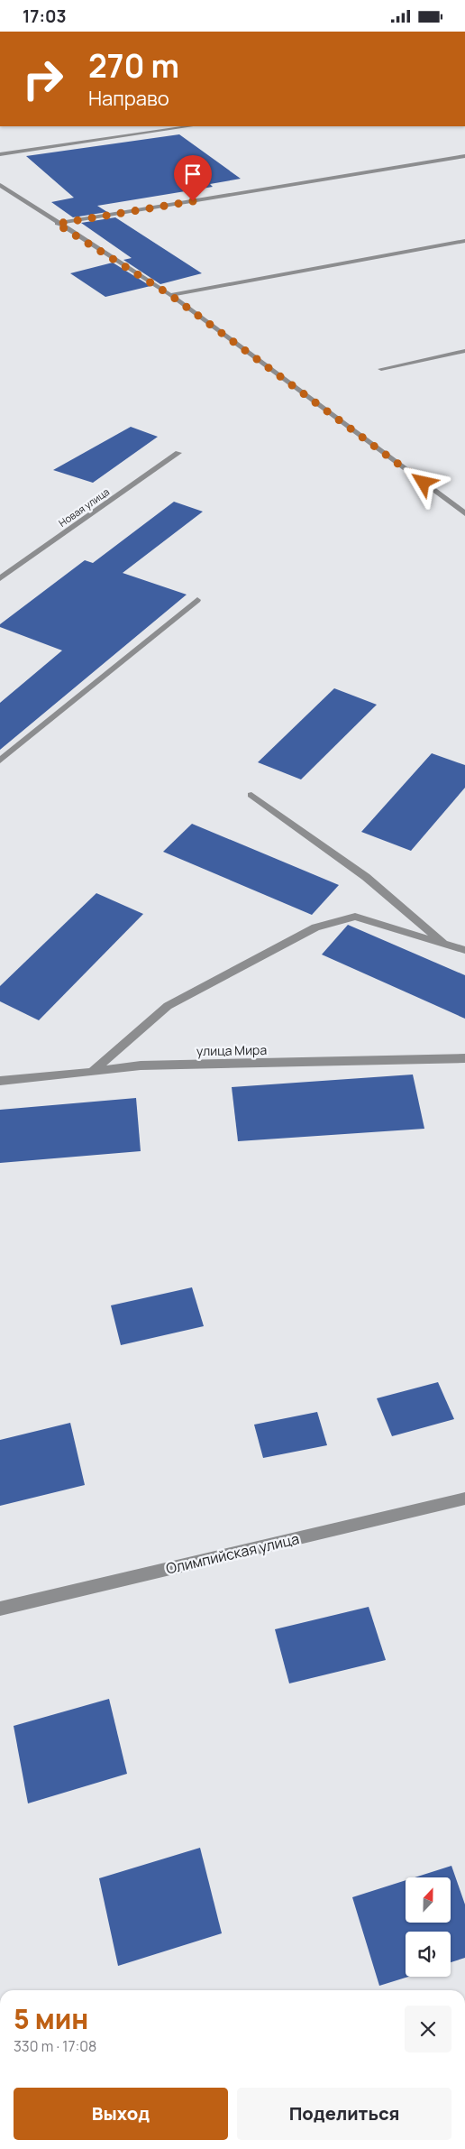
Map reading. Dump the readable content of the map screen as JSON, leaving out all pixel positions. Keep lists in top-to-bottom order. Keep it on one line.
{"streets":{"street":["Новая улица","улица Мира","Олимпийская улица"]},"north":"top","page":{"status":"17:03","turn":["270 m","Направо"],"heading":["5 мин","330 m · 17:08"],"buttons":["Выход","Поделиться"]}}
